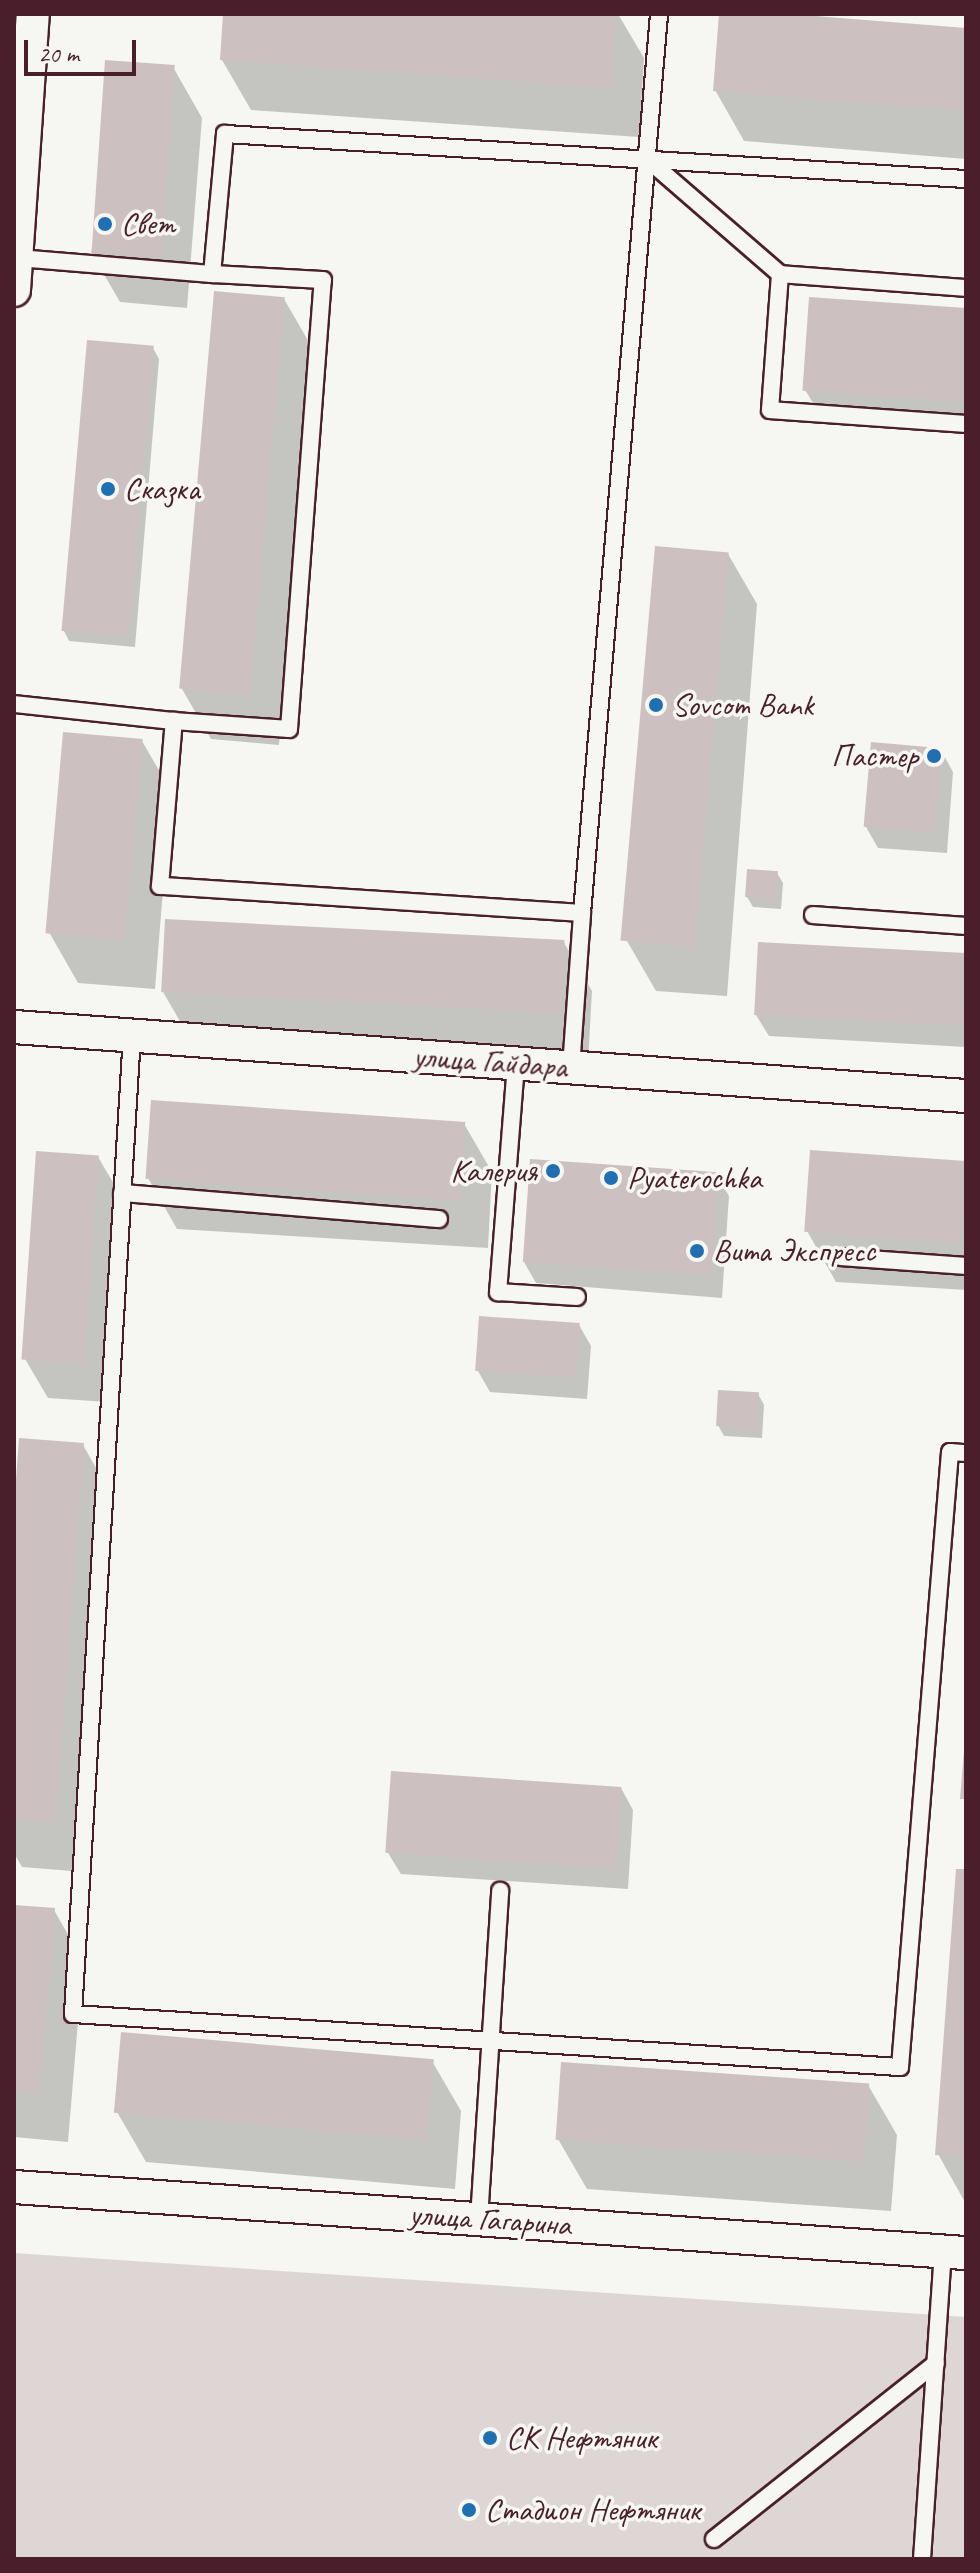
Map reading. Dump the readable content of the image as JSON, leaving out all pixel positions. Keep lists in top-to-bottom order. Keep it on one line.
{"streets":{"street":["улица Гайдара","улица Гагарина"]},"places":["Свет","Сказка","Sovcom Bank","Пастер","Калерия","Pyaterochka","Вита Экспресс","СК Нефтяник","Стадион Нефтяник"],"scale_bar":"20 m"}
